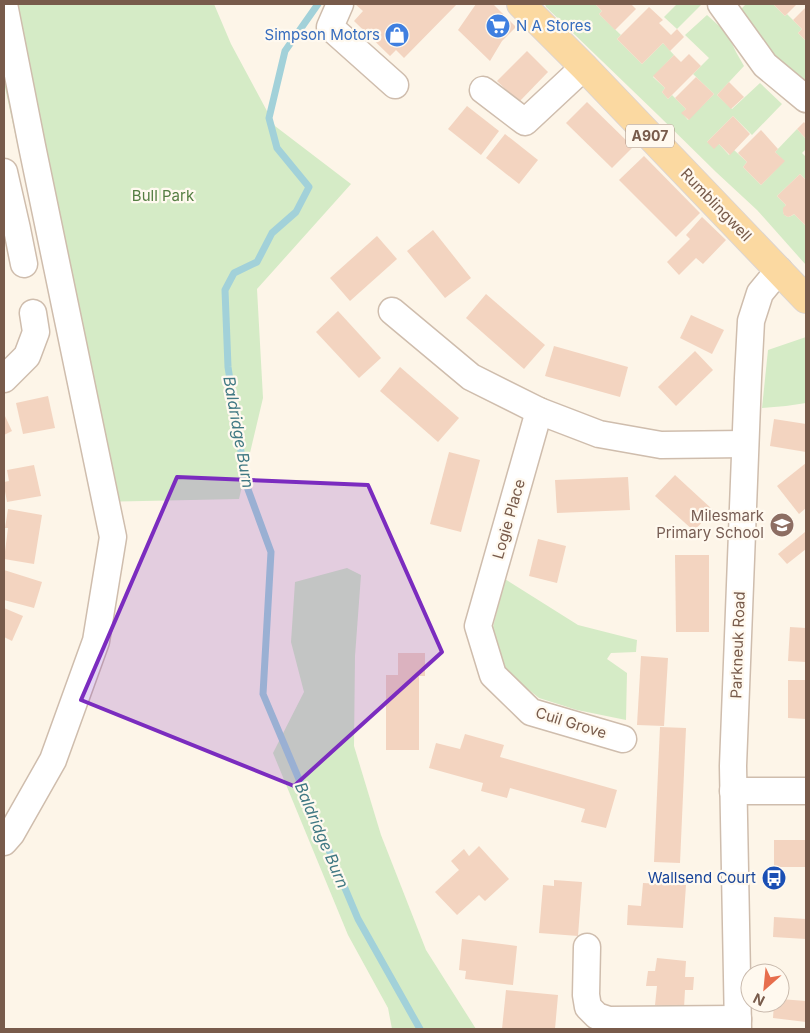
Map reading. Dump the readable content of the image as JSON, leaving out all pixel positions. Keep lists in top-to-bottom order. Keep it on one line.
{"streets":{"main road":["A907","Rumblingwell"],"street":["Logie Place","Parkneuk Road","Cuil Grove"]},"crossings":[["Rumblingwell","Parkneuk Road"],["Logie Place","Cuil Grove"]],"water":["Baldridge Burn"],"parks":["Bull Park"],"places":{"supermarket":["N A Stores"],"shop":["Simpson Motors"],"school or university":["Milesmark Primary School"],"bus stop":["Wallsend Court"]},"north":"bottom left"}
